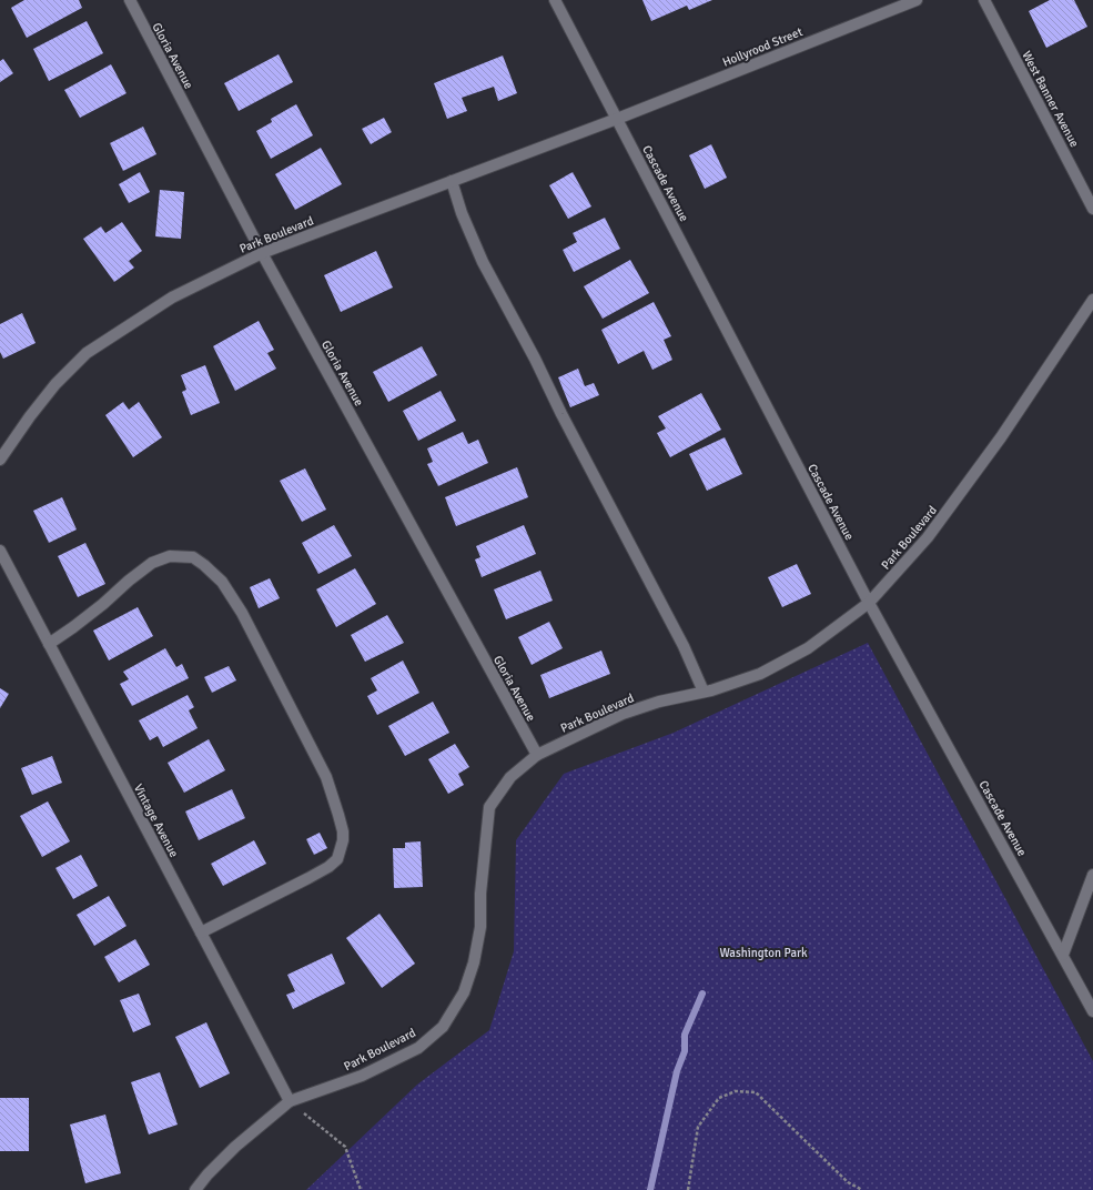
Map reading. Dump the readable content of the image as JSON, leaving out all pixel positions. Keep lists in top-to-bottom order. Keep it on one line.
{"streets":{"street":["Hollyrood Street","Gloria Avenue","West Banner Avenue","Cascade Avenue","Park Boulevard","Vintage Avenue"]},"crossings":[["Hollyrood Street","Cascade Avenue"],["Hollyrood Street","Park Boulevard"],["Gloria Avenue","Park Boulevard"],["Cascade Avenue","Park Boulevard"],["Park Boulevard","Vintage Avenue"]],"parks":["Washington Park"]}
